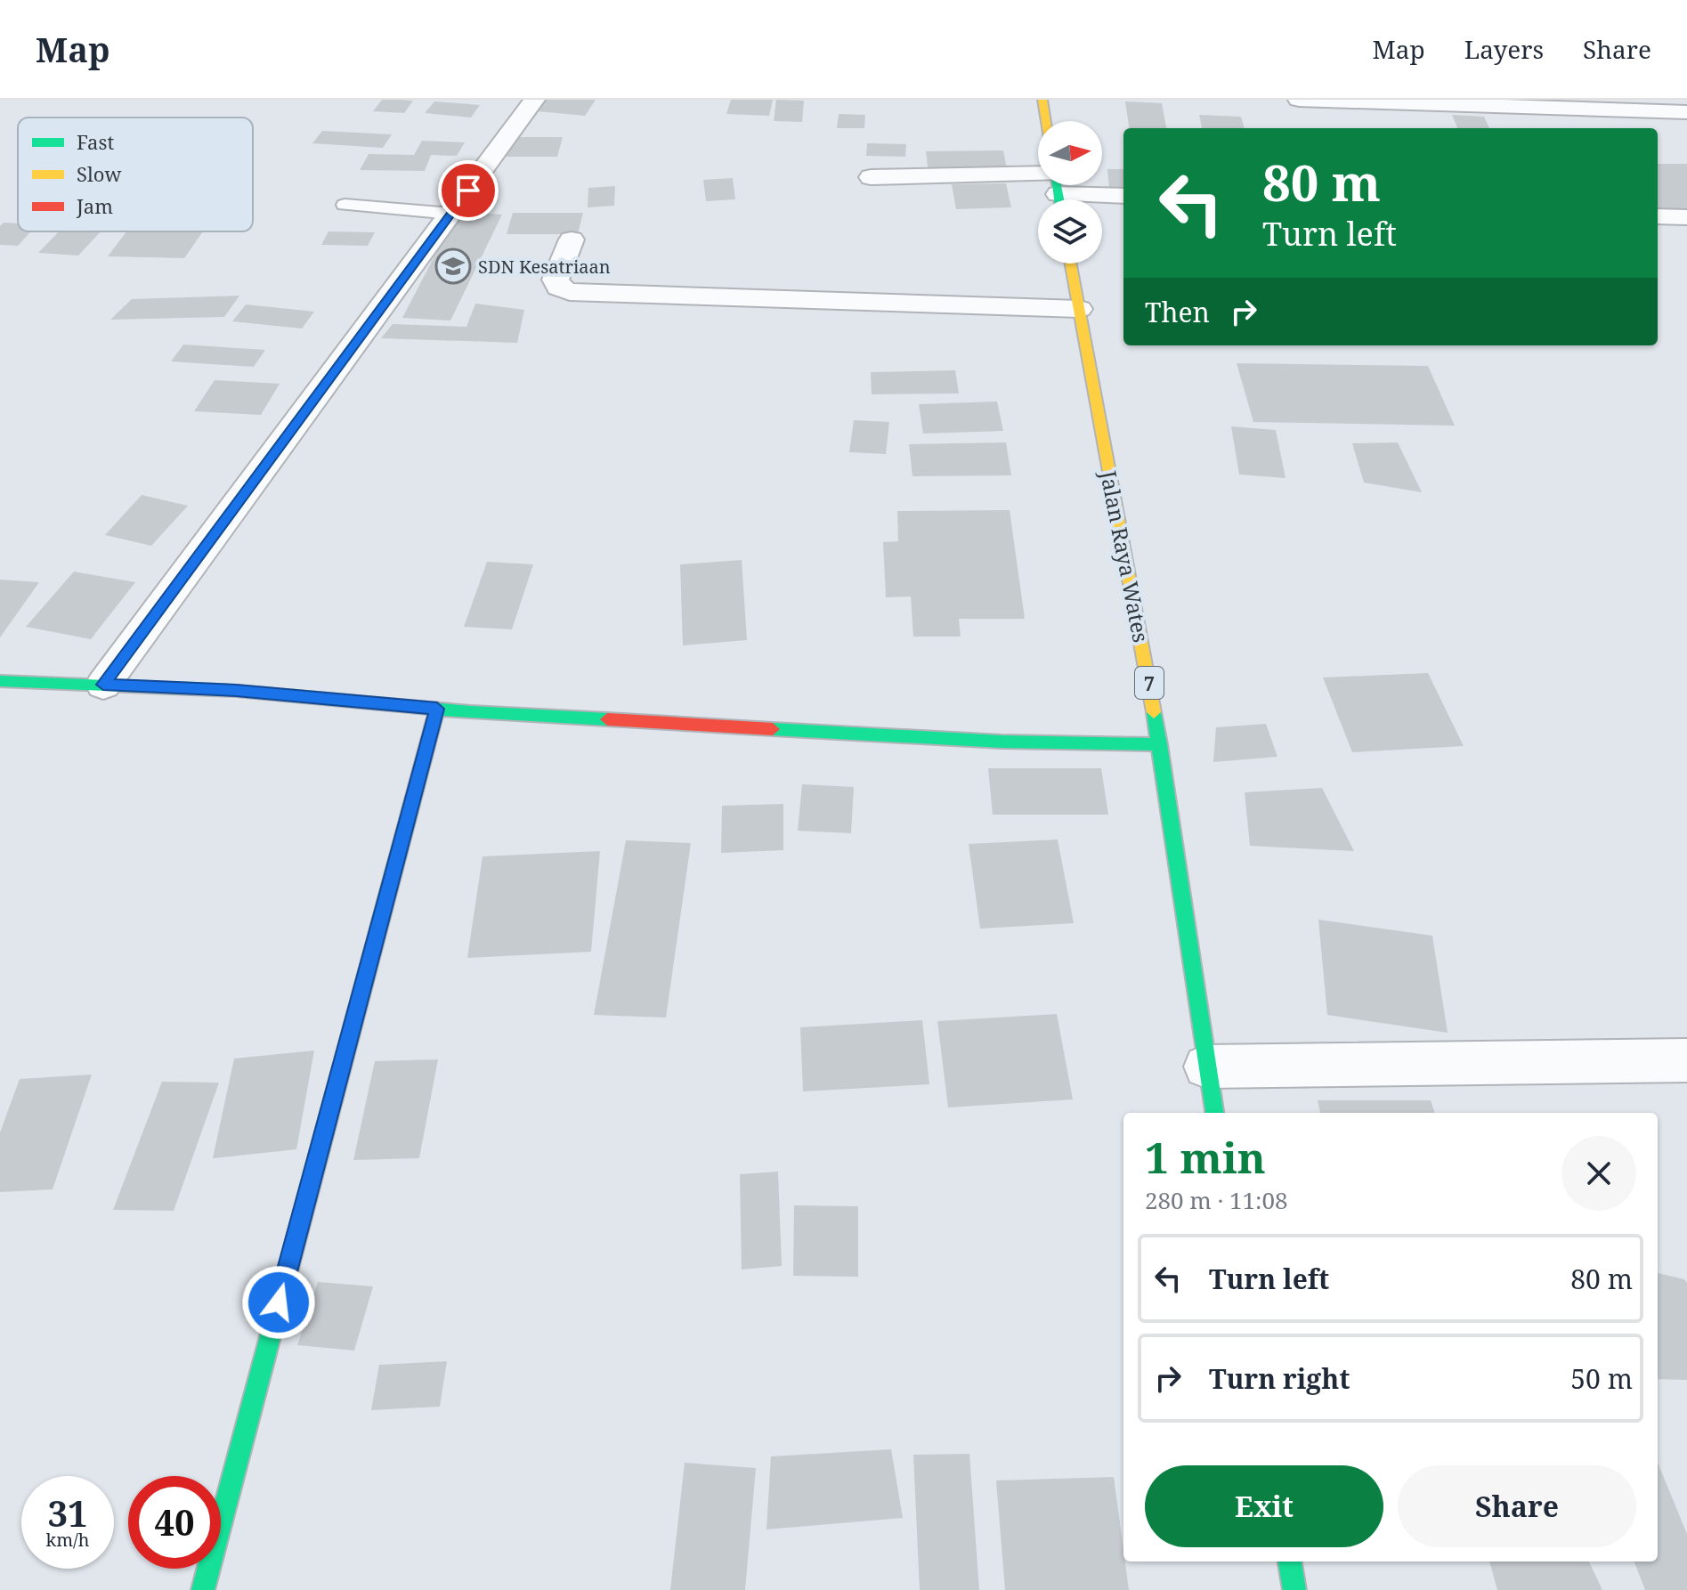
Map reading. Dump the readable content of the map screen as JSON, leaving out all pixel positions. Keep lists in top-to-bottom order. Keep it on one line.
{"streets":{"main road":["Jalan Raya Wates","7"]},"places":{"school or university":["SDN Kesatriaan"]},"legend":["Fast","Slow","Jam"],"north":"right","page":{"header":"Map","nav":["Map","Layers","Share"],"turn":["80 m","Turn left"],"then":"Then","heading":["1 min","280 m · 11:08"],"list":[{"name":"Turn left","value":"80 m"},{"name":"Turn right","value":"50 m"}],"buttons":["Exit","Share"],"speed":"31 km/h","limit":"40"}}
